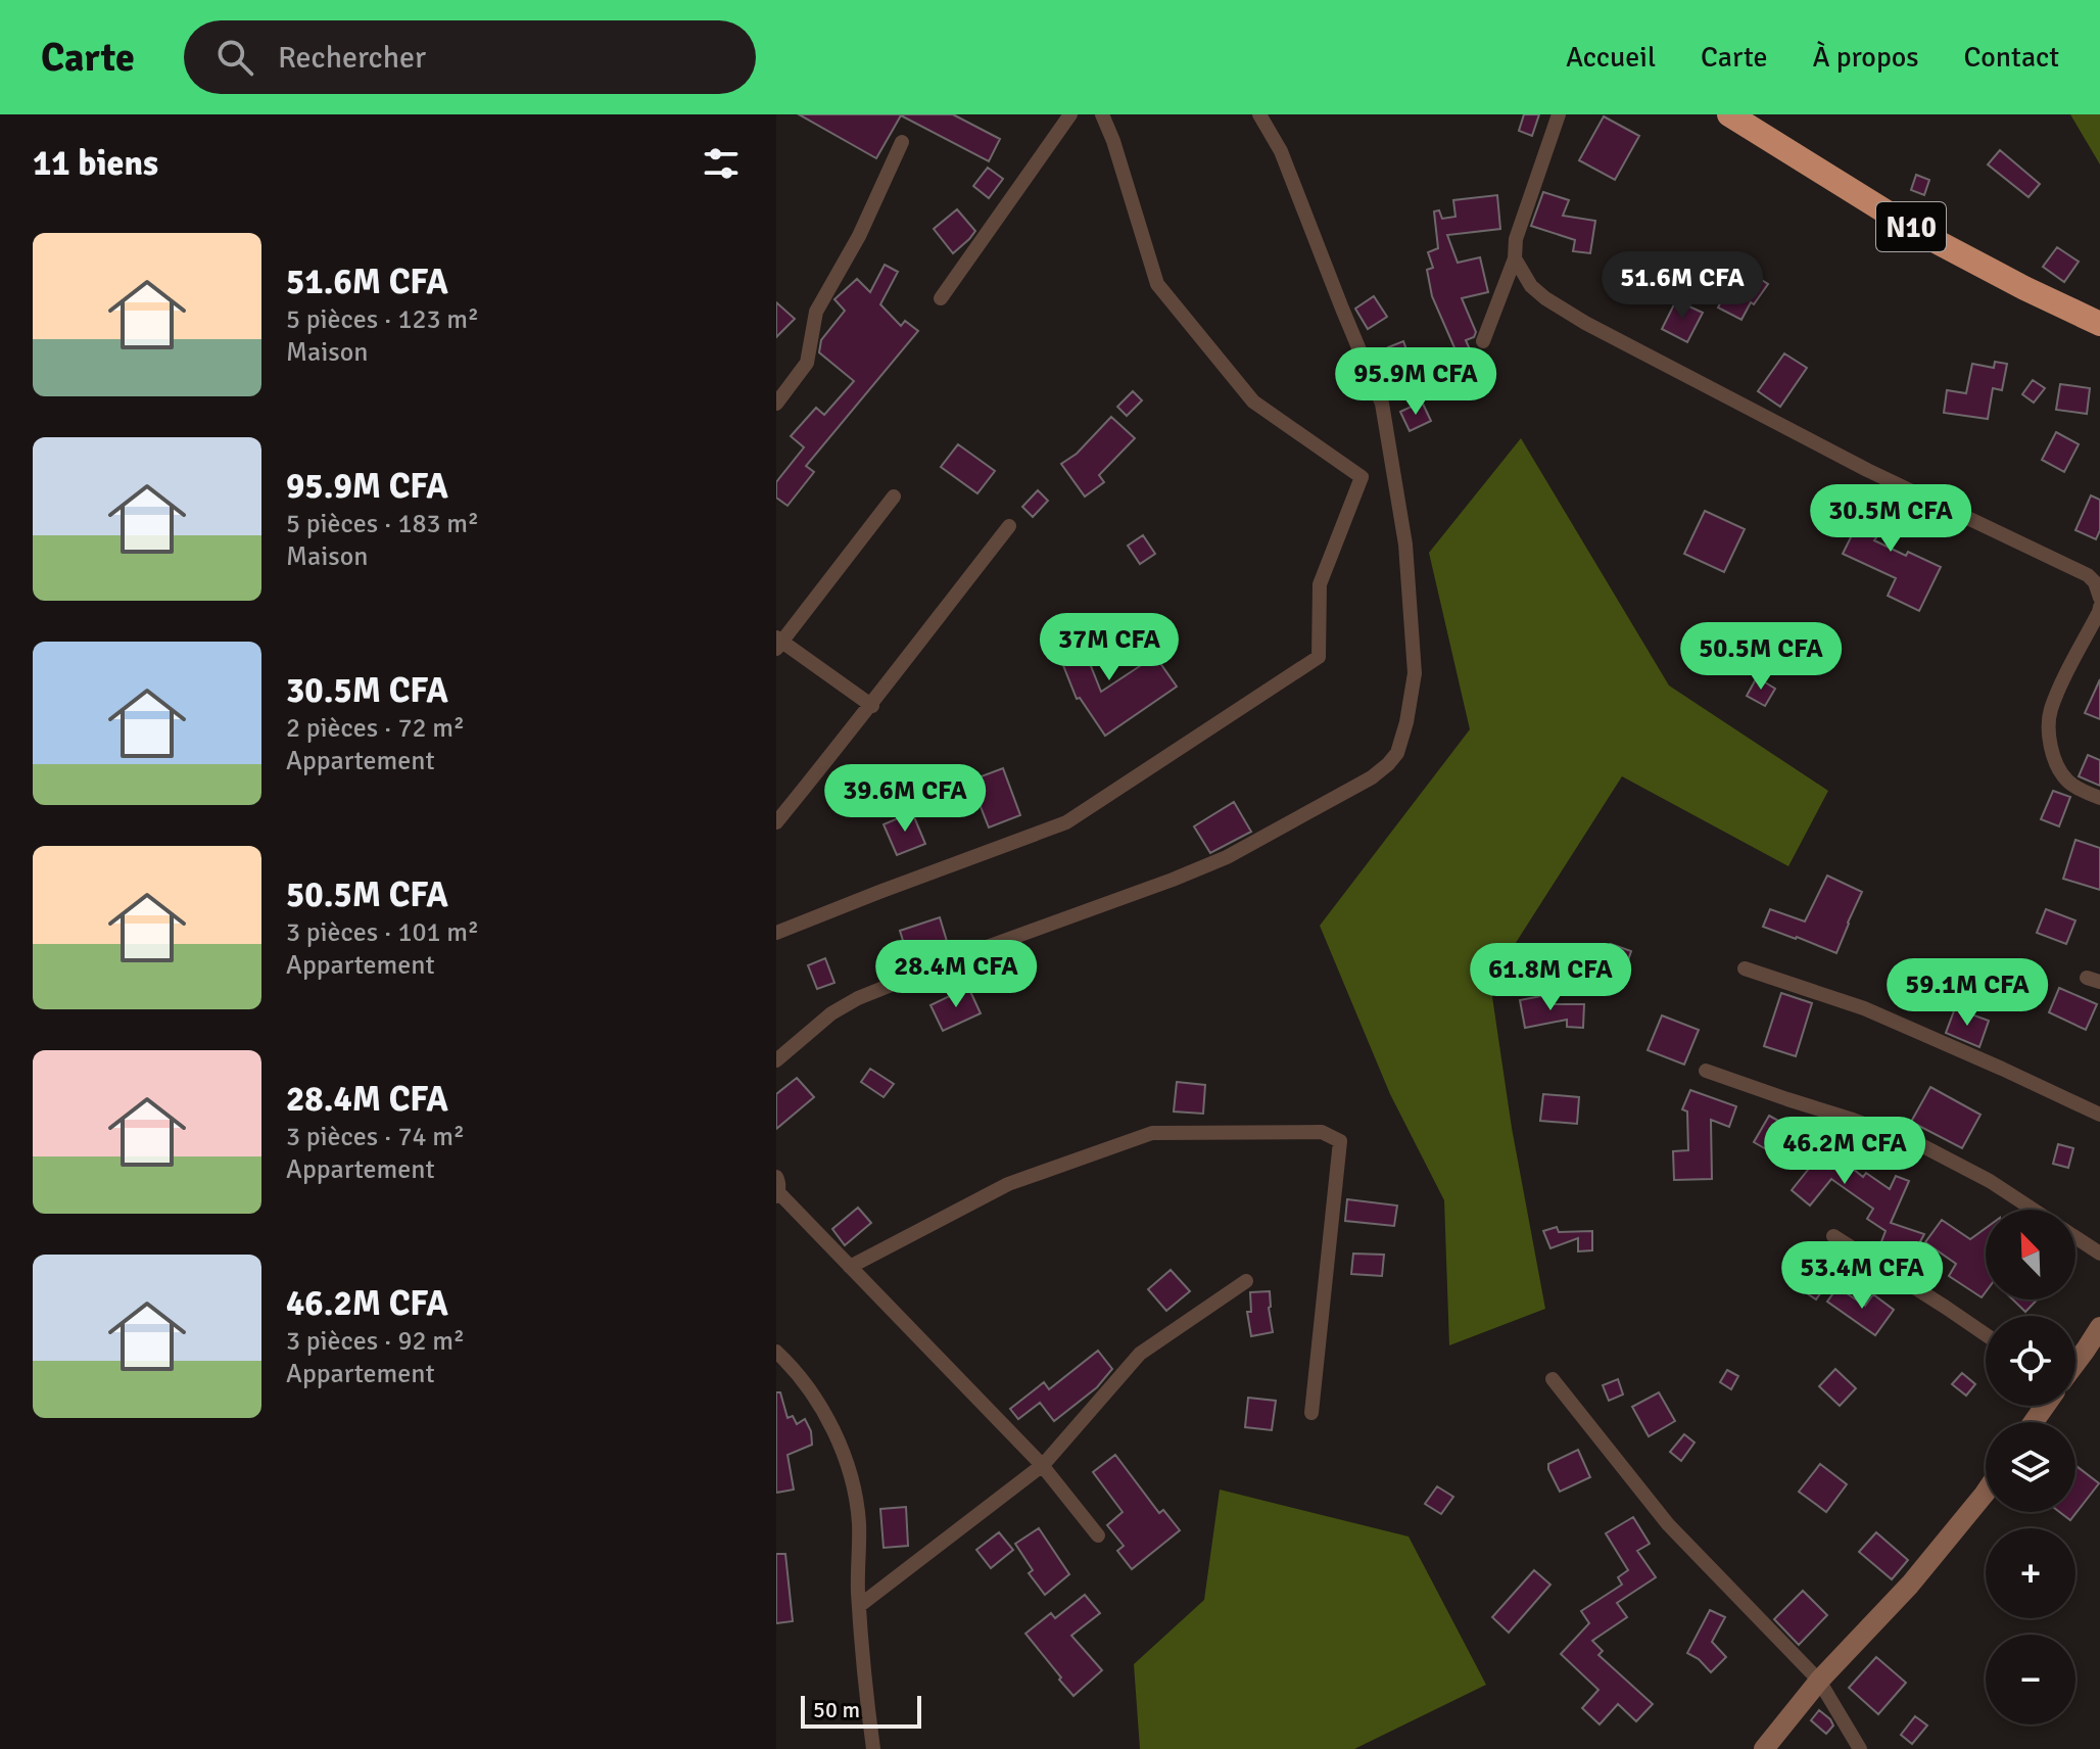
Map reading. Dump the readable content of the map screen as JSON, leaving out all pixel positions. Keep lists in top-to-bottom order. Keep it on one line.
{"streets":{"highway":["N10"]},"scale_bar":"50 m","north":"top left","page":{"header":"Carte","search":"Rechercher","nav":["Accueil","Carte","À propos","Contact"],"heading":"11 biens","list":[{"name":"51.6M CFA","note":"5 pièces · 123 m² · Maison"},{"name":"95.9M CFA","note":"5 pièces · 183 m² · Maison"},{"name":"30.5M CFA","note":"2 pièces · 72 m² · Appartement"},{"name":"50.5M CFA","note":"3 pièces · 101 m² · Appartement"},{"name":"28.4M CFA","note":"3 pièces · 74 m² · Appartement"},{"name":"46.2M CFA","note":"3 pièces · 92 m² · Appartement"}],"price":["51.6M CFA","95.9M CFA","30.5M CFA","37M CFA","50.5M CFA","39.6M CFA","28.4M CFA","61.8M CFA","59.1M CFA","46.2M CFA","53.4M CFA"],"map_buttons":["+","−"],"scale":"50 m"}}
